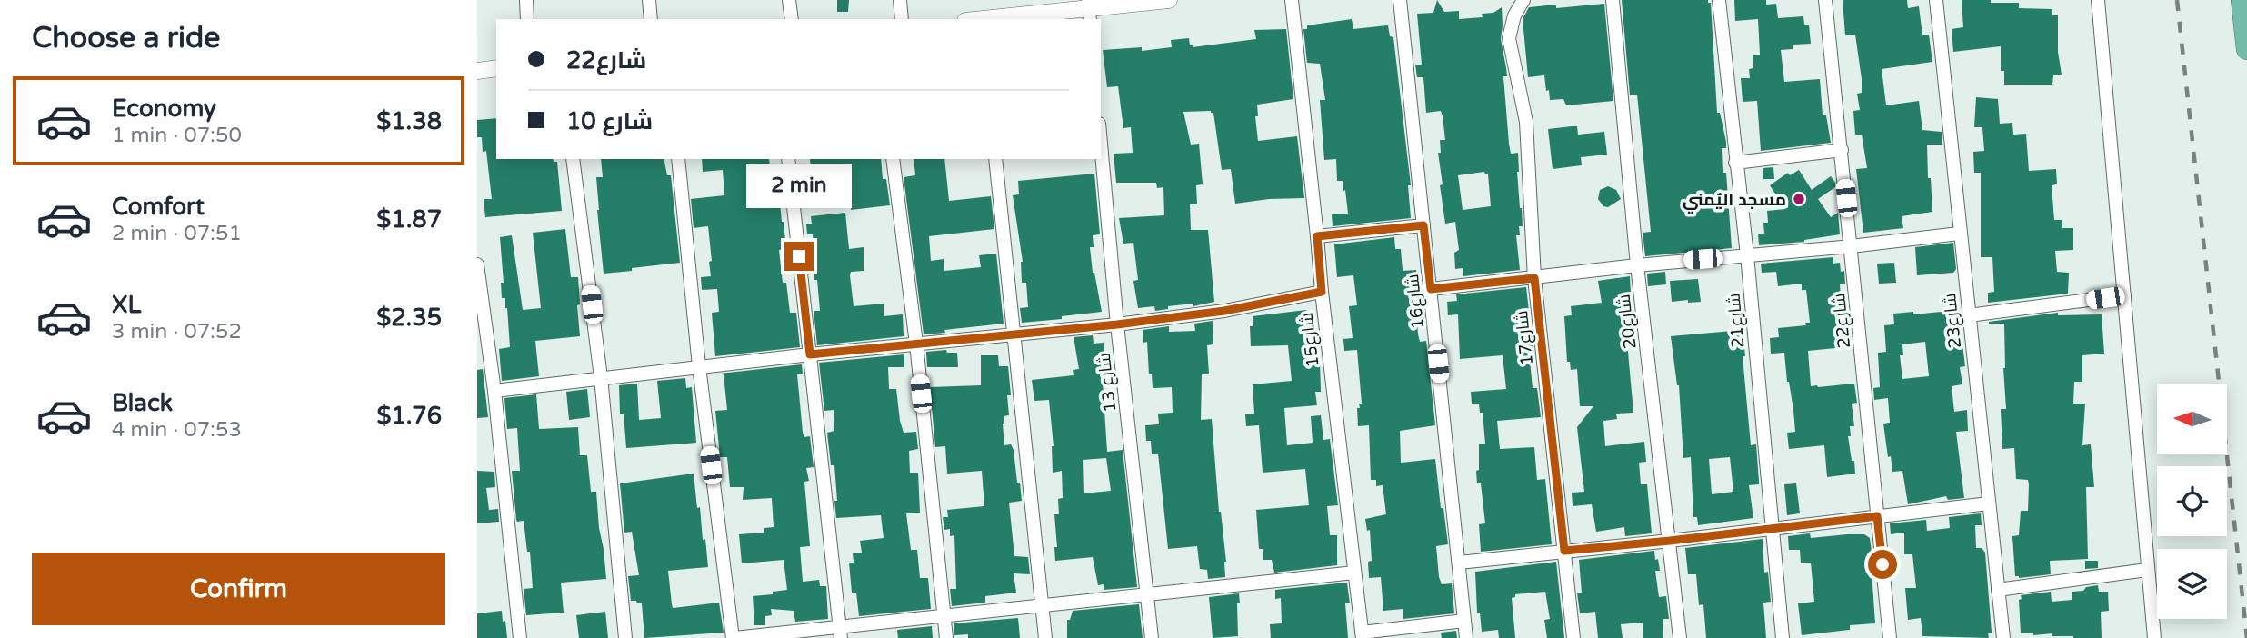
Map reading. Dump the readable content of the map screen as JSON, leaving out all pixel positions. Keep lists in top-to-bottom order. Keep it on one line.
{"streets":{"street":["شارع16","شارع21","شارع22","شارع23","شارع20","شارع17","شارع15","شارع 13"]},"places":["مسجد اليُمني"],"north":"left","page":{"heading":"Choose a ride","banner":["شارع22","شارع 10"],"list":[{"name":"Economy","note":"1 min · 07:50","value":"$1.38"},{"name":"Comfort","note":"2 min · 07:51","value":"$1.87"},{"name":"XL","note":"3 min · 07:52","value":"$2.35"},{"name":"Black","note":"4 min · 07:53","value":"$1.76"}],"bubble":"2 min","buttons":"Confirm"}}
